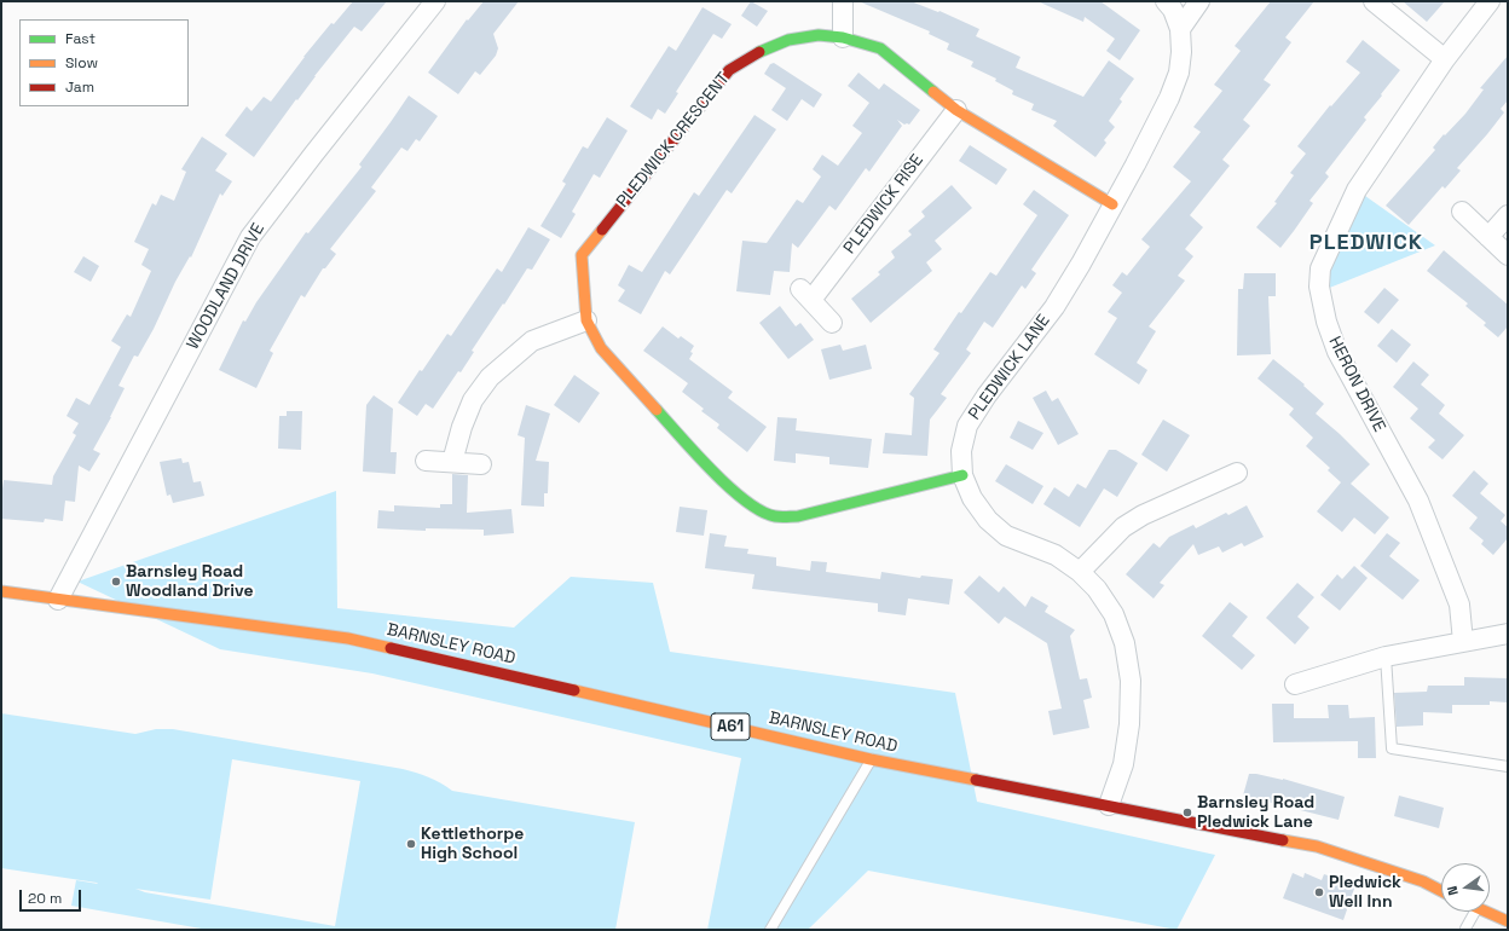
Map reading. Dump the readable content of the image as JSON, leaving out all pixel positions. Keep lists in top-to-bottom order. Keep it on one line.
{"streets":{"main road":["PLEDWICK CRESCENT","BARNSLEY ROAD","A61"],"street":["PLEDWICK RISE","WOODLAND DRIVE","PLEDWICK LANE","HERON DRIVE"]},"crossings":[["PLEDWICK CRESCENT","PLEDWICK RISE"],["PLEDWICK CRESCENT","PLEDWICK LANE"],["WOODLAND DRIVE","BARNSLEY ROAD"],["PLEDWICK LANE","BARNSLEY ROAD"]],"districts":["PLEDWICK"],"places":["Barnsley Road Woodland Drive","Barnsley Road Pledwick Lane","Kettlethorpe High School","Pledwick Well Inn"],"legend":["Fast","Slow","Jam"],"scale_bar":"20 m","north":"left"}
